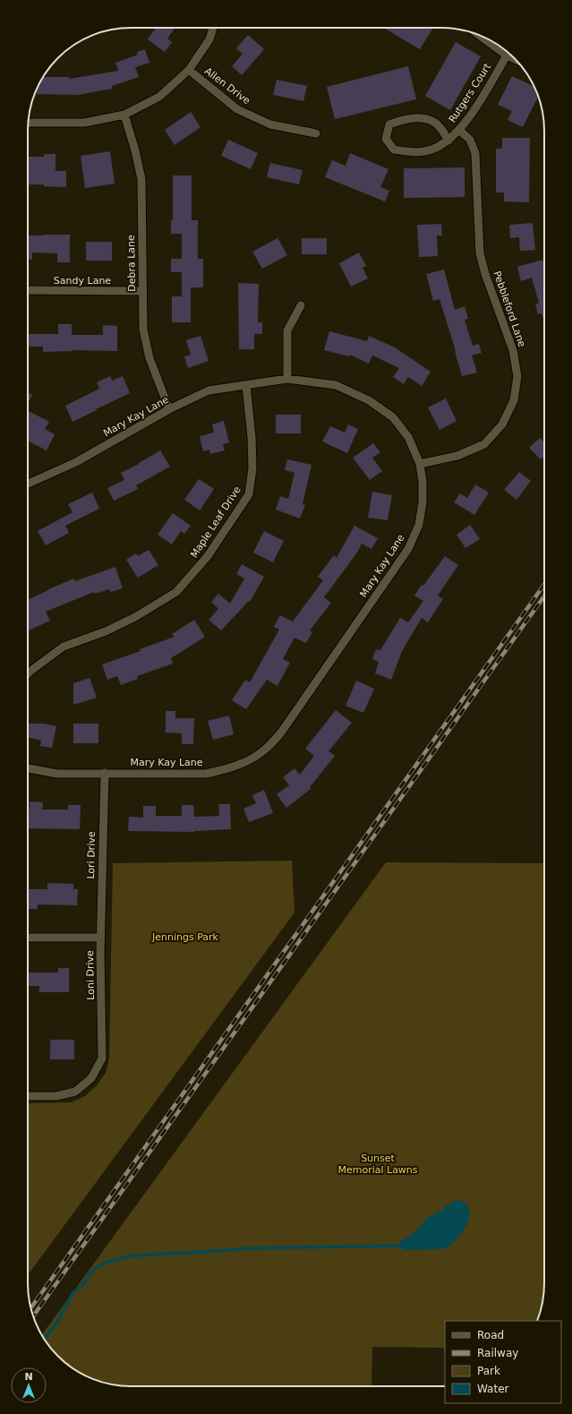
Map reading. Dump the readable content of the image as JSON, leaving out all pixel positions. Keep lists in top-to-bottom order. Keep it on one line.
{"streets":{"street":["Allen Drive","Rutgers Court","Debra Lane","Sandy Lane","Pebbleford Lane","Mary Kay Lane","Maple Leaf Drive","Lori Drive","Loni Drive"]},"crossings":[["Rutgers Court","Pebbleford Lane"],["Debra Lane","Sandy Lane"],["Debra Lane","Mary Kay Lane"],["Pebbleford Lane","Mary Kay Lane"],["Mary Kay Lane","Maple Leaf Drive"],["Mary Kay Lane","Lori Drive"],["Lori Drive","Loni Drive"]],"parks":["Jennings Park","Sunset Memorial Lawns"],"legend":["Road","Railway","Park","Water"],"north":"top"}
